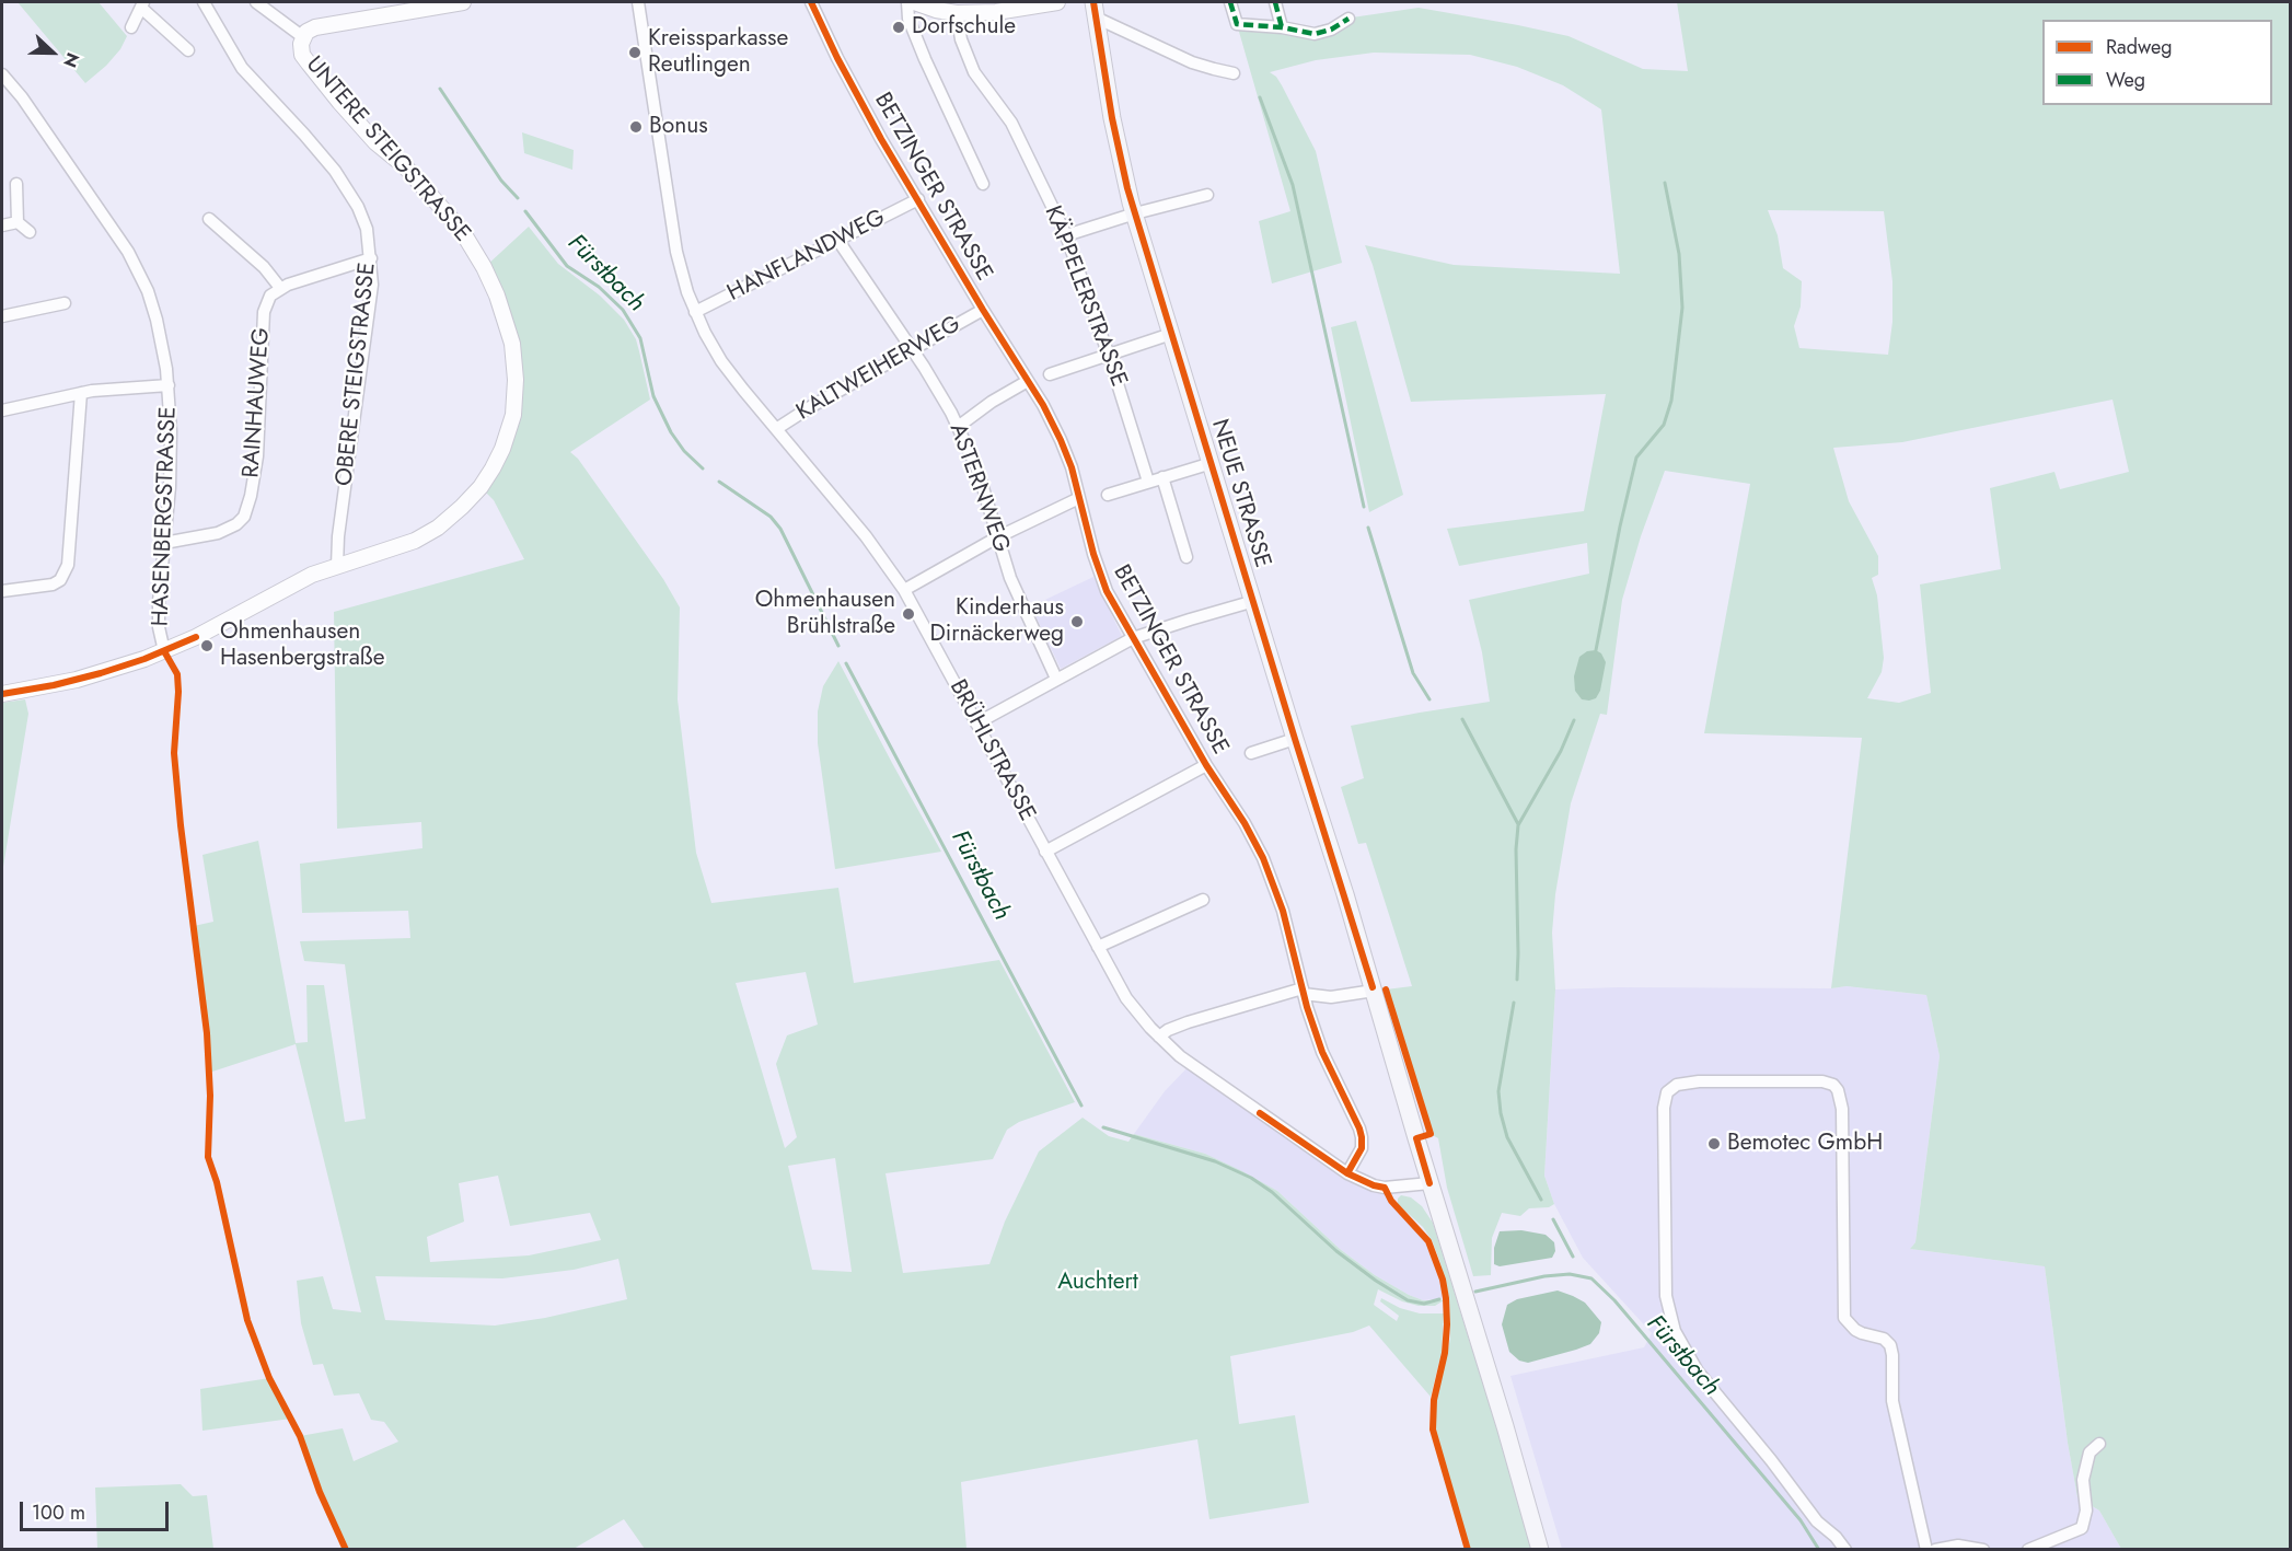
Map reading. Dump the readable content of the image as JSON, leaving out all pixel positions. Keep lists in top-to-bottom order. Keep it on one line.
{"streets":{"main road":["NEUE STRASSE"],"street":["UNTERE STEIGSTRASSE","BETZINGER STRASSE","HANFLANDWEG","KÄPPELERSTRASSE","KALTWEIHERWEG","OBERE STEIGSTRASSE","RAINHAUWEG","ASTERNWEG","HASENBERGSTRASSE","BRÜHLSTRASSE"]},"crossings":[["UNTERE STEIGSTRASSE","OBERE STEIGSTRASSE"],["UNTERE STEIGSTRASSE","HASENBERGSTRASSE"],["BETZINGER STRASSE","HANFLANDWEG"],["BETZINGER STRASSE","KALTWEIHERWEG"],["BETZINGER STRASSE","BRÜHLSTRASSE"],["HANFLANDWEG","ASTERNWEG"],["HANFLANDWEG","BRÜHLSTRASSE"],["KALTWEIHERWEG","ASTERNWEG"],["KALTWEIHERWEG","BRÜHLSTRASSE"],["RAINHAUWEG","HASENBERGSTRASSE"],["NEUE STRASSE","BRÜHLSTRASSE"]],"water":["Fürstbach"],"parks":["Auchtert"],"places":["Dorfschule","Kreissparkasse Reutlingen","Bonus","Ohmenhausen Brühlstraße","Kinderhaus Dirnäckerweg","Ohmenhausen Hasenbergstraße","Bemotec GmbH"],"legend":["Radweg","Weg"],"scale_bar":"100 m","north":"right"}
